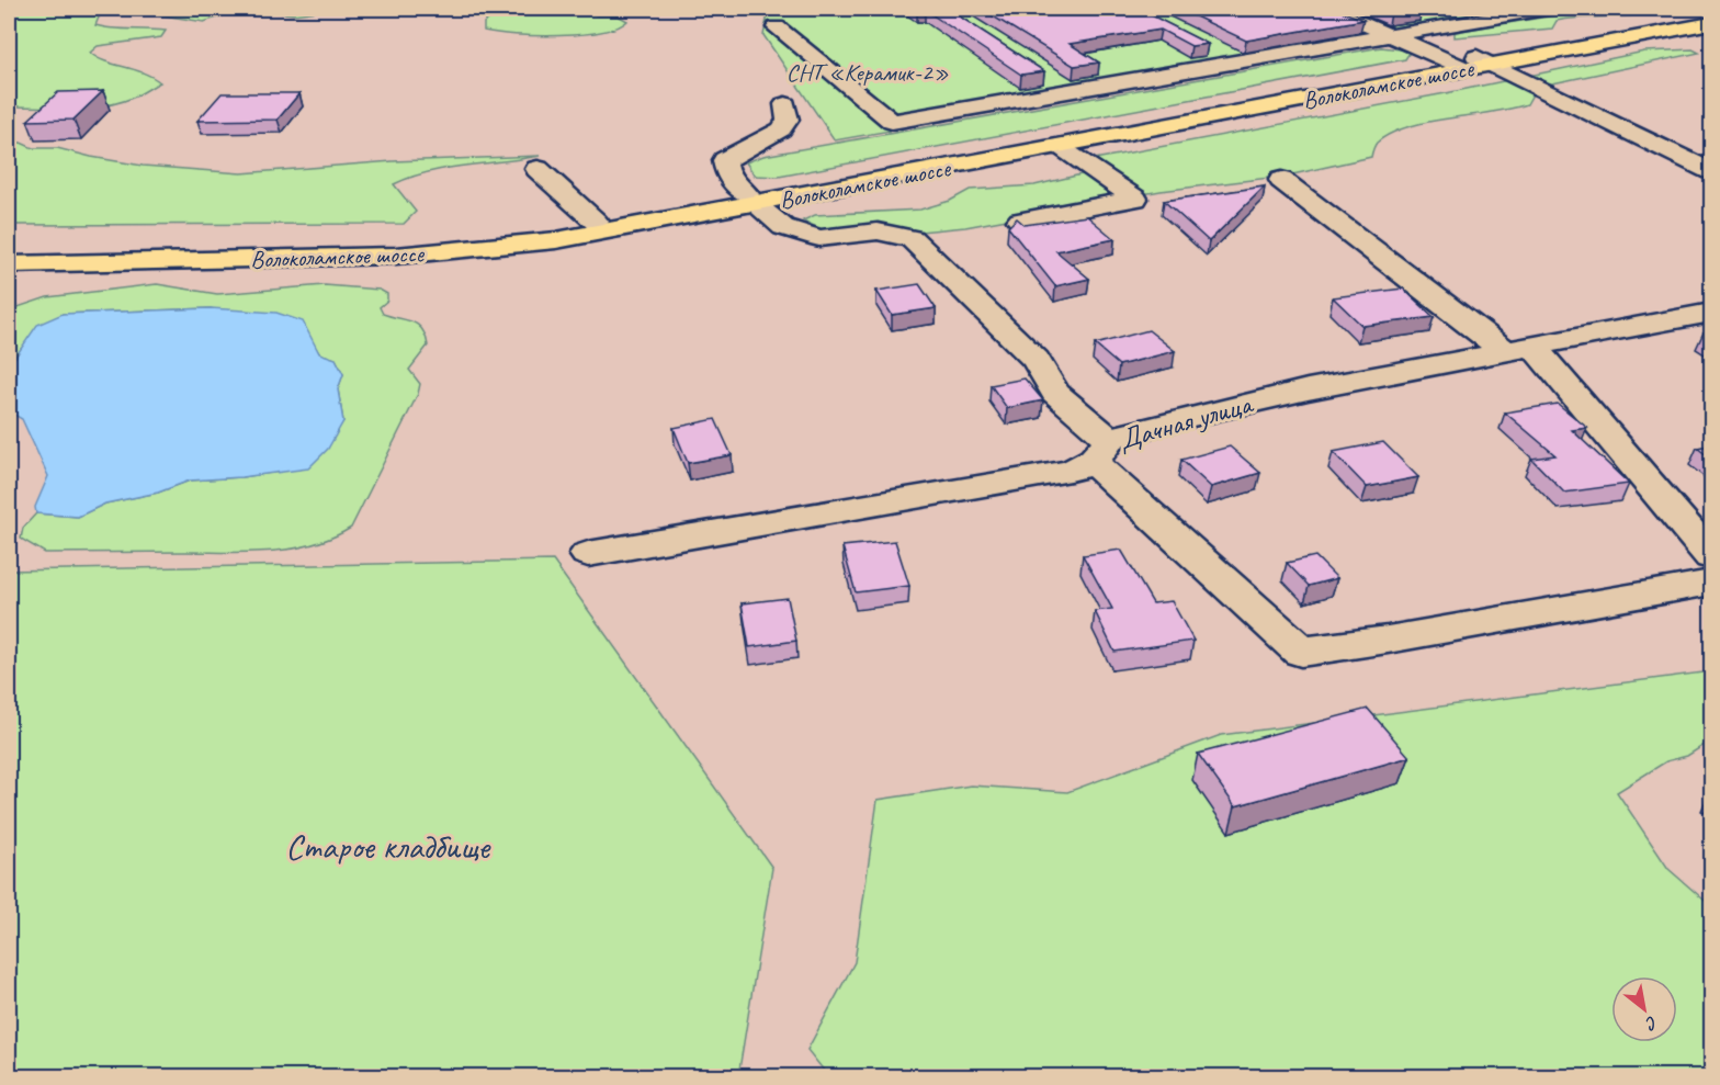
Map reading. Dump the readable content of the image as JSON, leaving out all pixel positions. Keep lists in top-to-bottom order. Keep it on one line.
{"streets":{"main road":["Волоколамское шоссе"],"street":["Дачная улица"]},"parks":["СНТ «Керамик-2»","Старое кладбище"],"north":"bottom right"}
